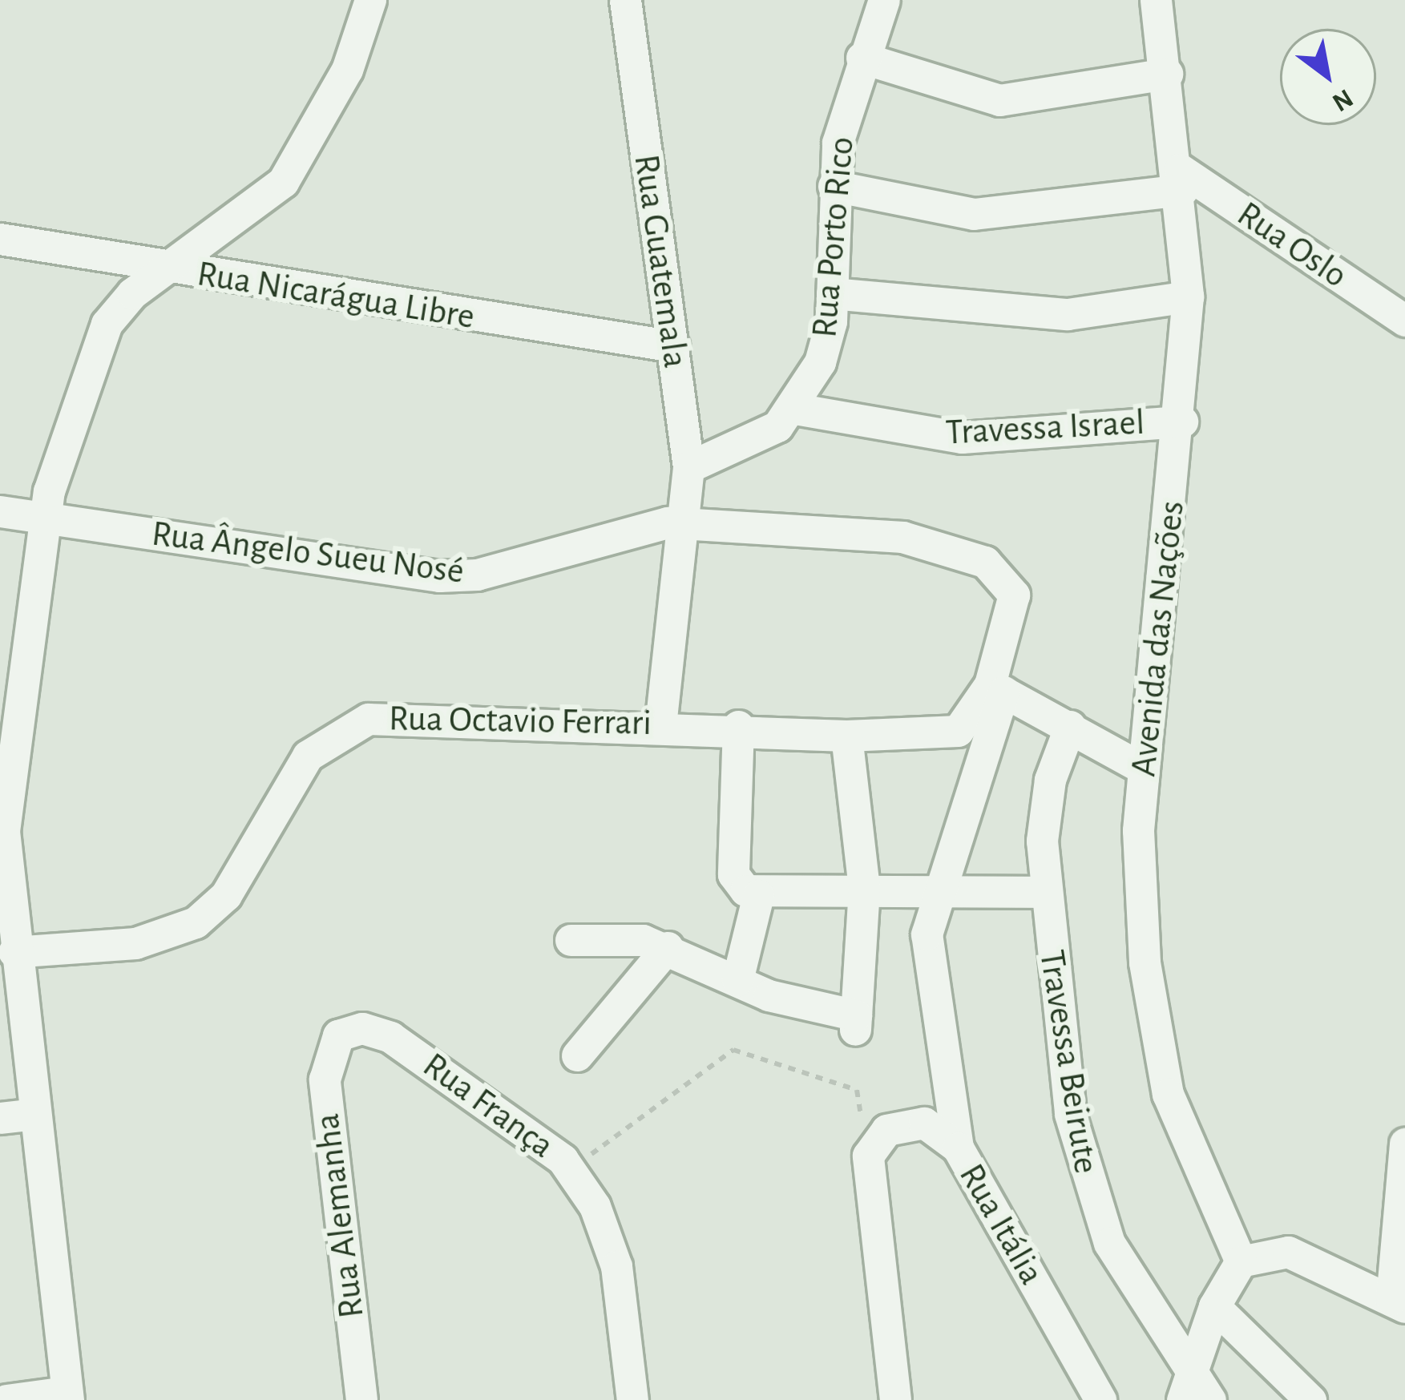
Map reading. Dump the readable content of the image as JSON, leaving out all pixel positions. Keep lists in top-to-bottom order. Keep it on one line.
{"streets":{"street":["Rua Porto Rico","Rua Oslo","Rua Guatemala","Rua Nicarágua Libre","Travessa Israel","Rua Ângelo Sueu Nosé","Avenida das Nações","Rua Octavio Ferrari","Travessa Beirute","Rua França","Rua Alemanha","Rua Itália"]},"crossings":[["Rua Porto Rico","Rua Guatemala"],["Rua Porto Rico","Travessa Israel"],["Rua Oslo","Avenida das Nações"],["Rua Guatemala","Rua Nicarágua Libre"],["Rua Guatemala","Rua Ângelo Sueu Nosé"],["Rua Guatemala","Rua Octavio Ferrari"],["Travessa Israel","Avenida das Nações"],["Rua Ângelo Sueu Nosé","Rua Octavio Ferrari"],["Rua França","Rua Alemanha"]],"north":"bottom right"}
